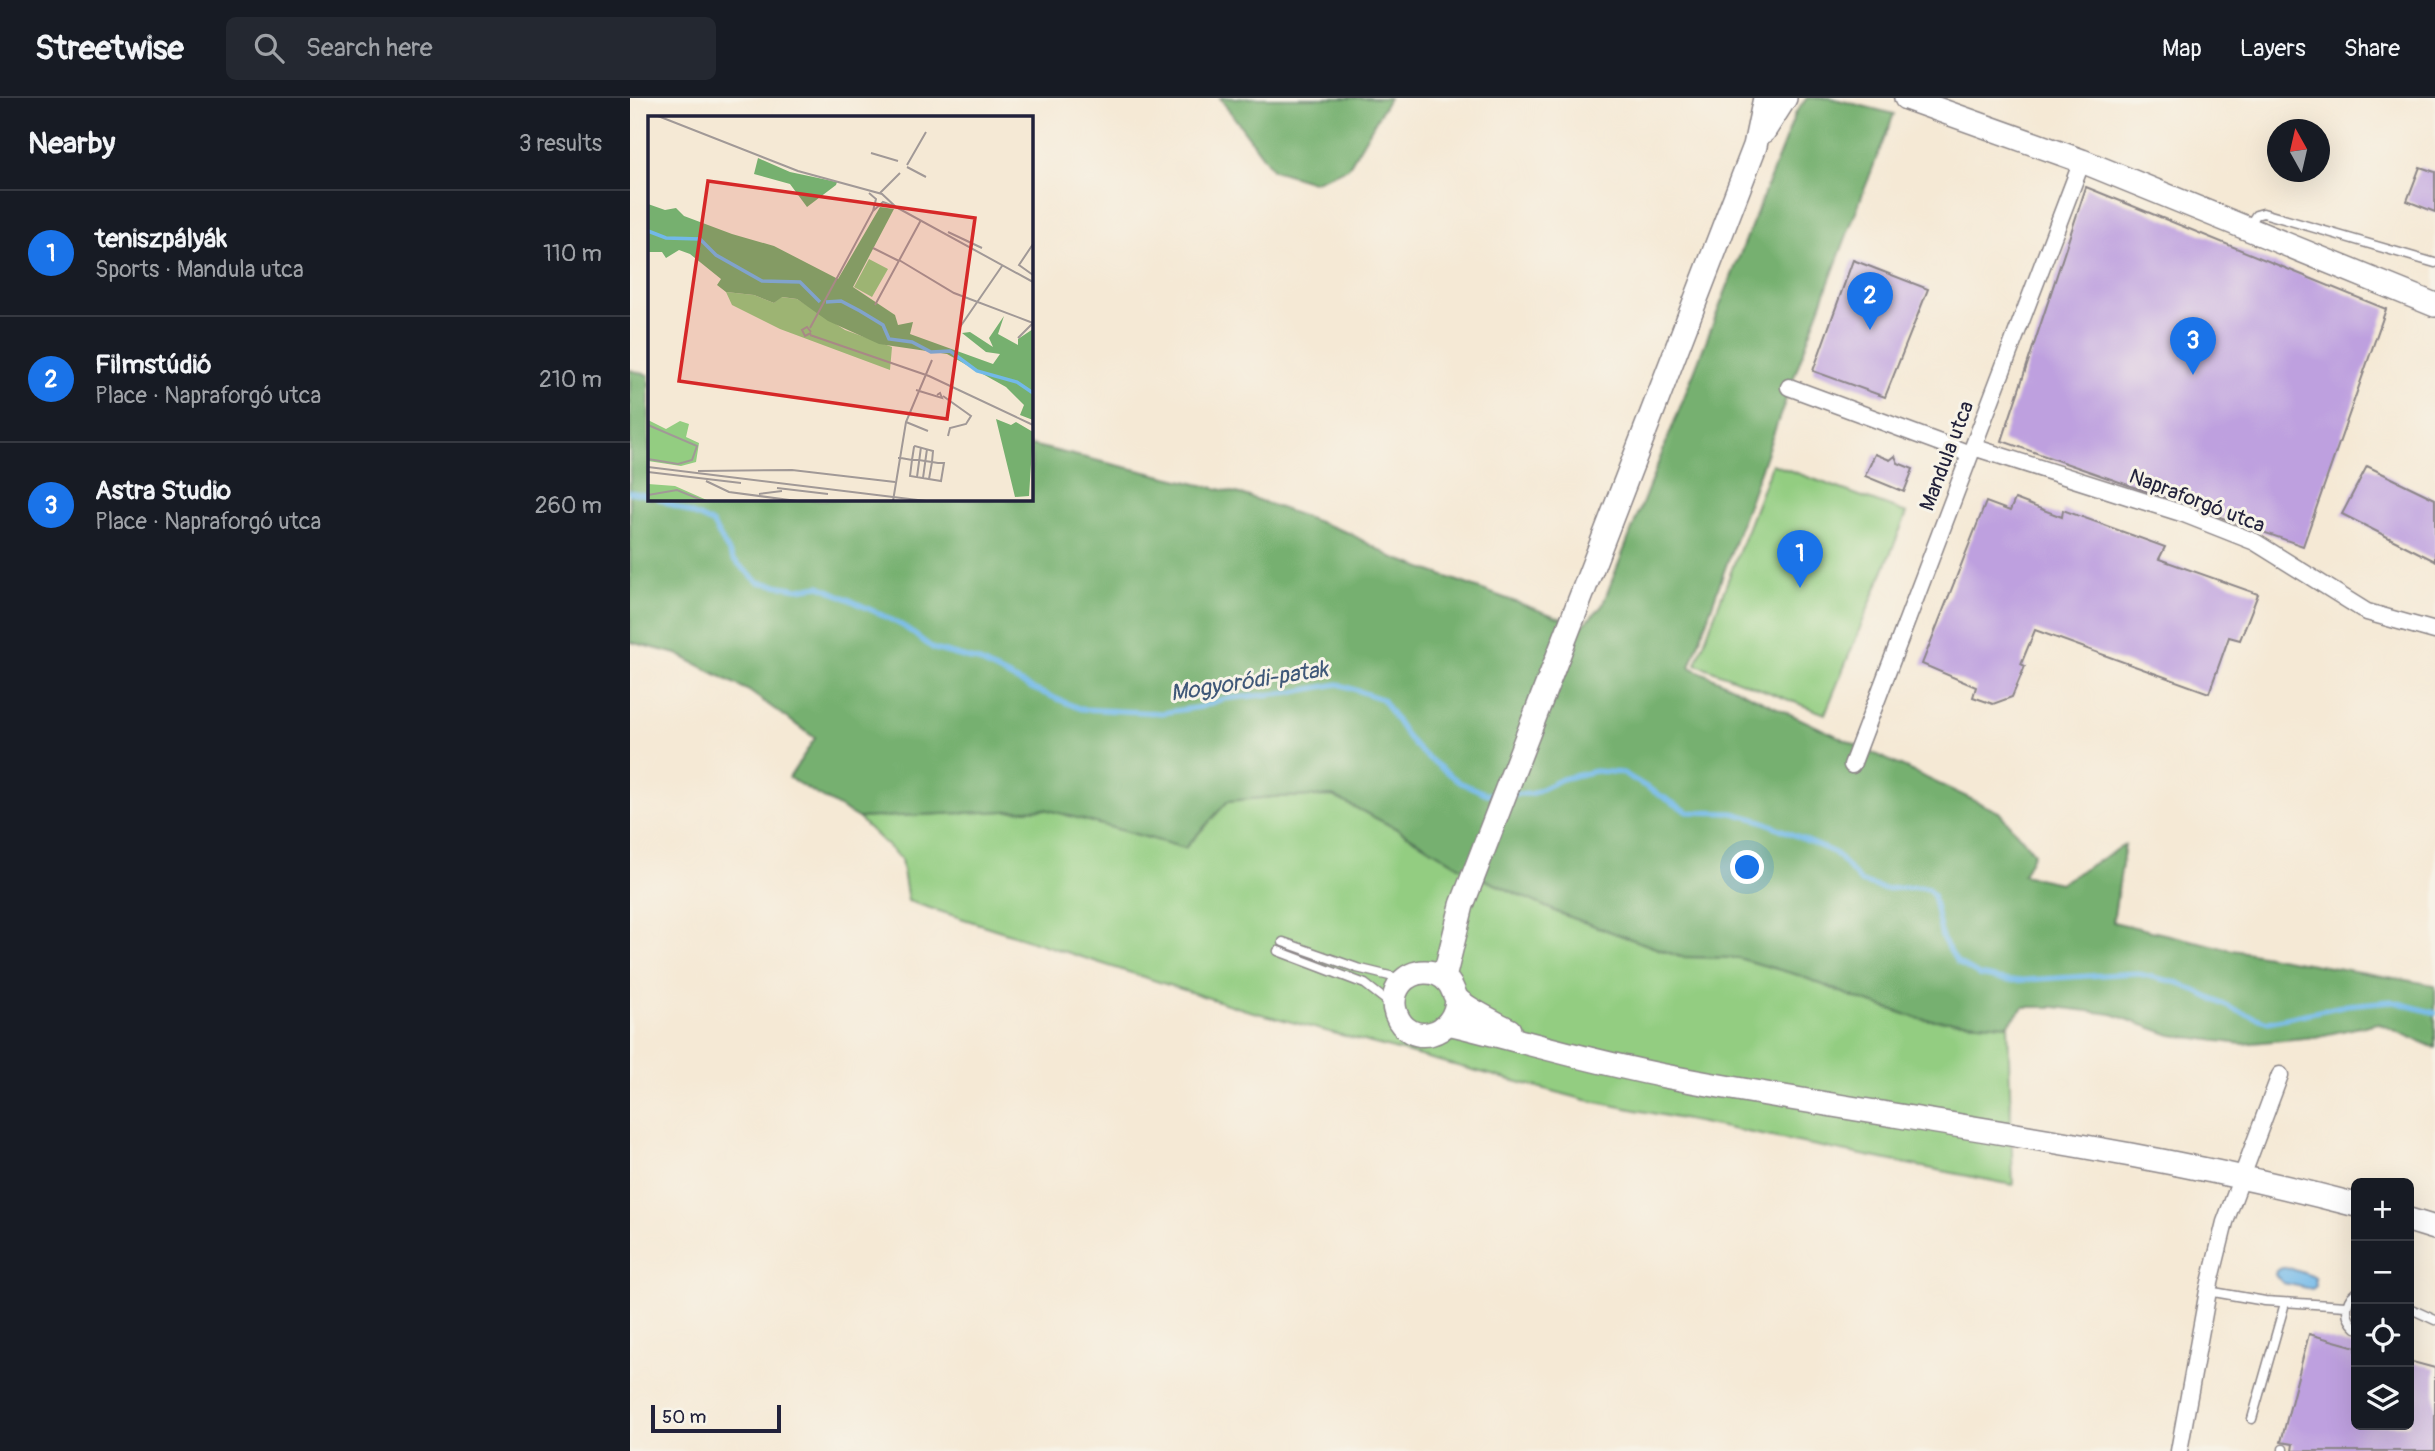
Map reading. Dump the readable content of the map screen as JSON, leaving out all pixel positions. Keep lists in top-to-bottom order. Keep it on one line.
{"streets":{"street":["Mandula utca","Napraforgó utca"]},"crossings":[["Mandula utca","Napraforgó utca"]],"water":["Mogyoródi-patak"],"scale_bar":"50 m","north":"top","page":{"header":"Streetwise","search":"Search here","nav":["Map","Layers","Share"],"heading":["Nearby","3 results"],"list":[{"mark":"1","name":"teniszpályák","note":"Sports · Mandula utca","value":"110 m"},{"mark":"2","name":"Filmstúdió","note":"Place · Napraforgó utca","value":"210 m"},{"mark":"3","name":"Astra Studio","note":"Place · Napraforgó utca","value":"260 m"}],"pins":["2","3","1"],"map_buttons":["+","−"],"scale":"50 m"}}
